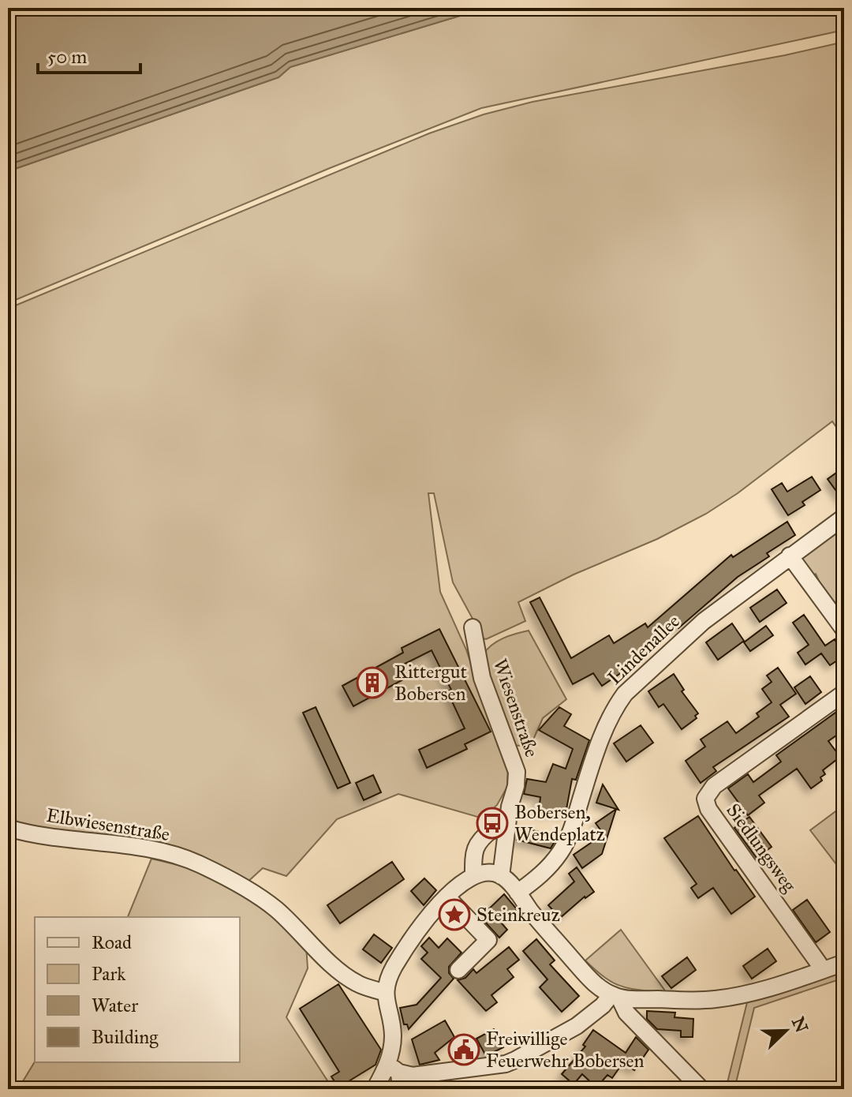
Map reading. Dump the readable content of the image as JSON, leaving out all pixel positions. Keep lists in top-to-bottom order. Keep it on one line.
{"streets":{"street":["Lindenallee","Wiesenstraße","Elbwiesenstraße","Siedlungsweg"]},"places":{"building":["Rittergut Bobersen"],"bus stop":["Bobersen, Wendeplatz"],"place":["Steinkreuz"],"public building":["Freiwillige Feuerwehr Bobersen"]},"legend":["Road","Park","Water","Building"],"scale_bar":"50 m","north":"top right"}
